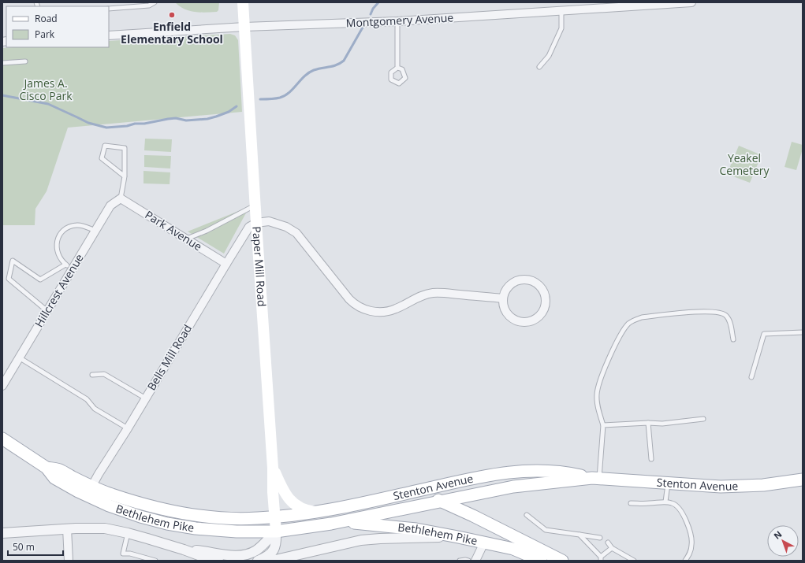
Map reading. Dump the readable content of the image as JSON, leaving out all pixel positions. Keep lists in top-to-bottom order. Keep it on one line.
{"streets":{"main road":["Paper Mill Road","Stenton Avenue","Bethlehem Pike"],"street":["Montgomery Avenue","Park Avenue","Hillcrest Avenue","Bells Mill Road"]},"crossings":[["Montgomery Avenue","Paper Mill Road"],["Park Avenue","Hillcrest Avenue"],["Park Avenue","Bells Mill Road"],["Paper Mill Road","Bells Mill Road"],["Paper Mill Road","Stenton Avenue"],["Paper Mill Road","Bethlehem Pike"],["Bells Mill Road","Bethlehem Pike"],["Stenton Avenue","Bethlehem Pike"]],"parks":["James A. Cisco Park","Yeakel Cemetery"],"places":["Enfield Elementary School"],"legend":["Road","Park"],"scale_bar":"50 m","north":"top left"}
